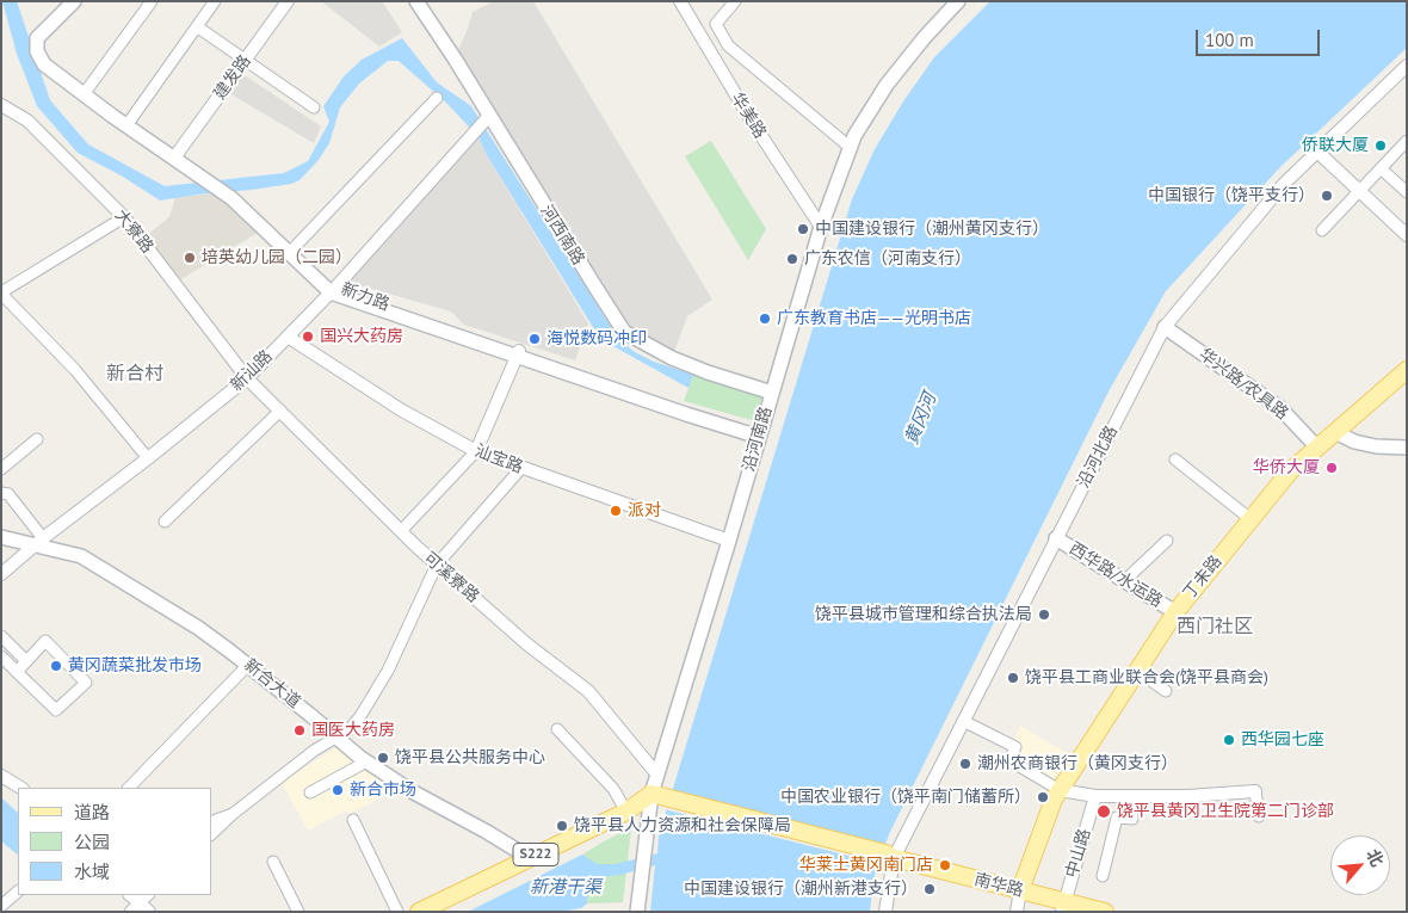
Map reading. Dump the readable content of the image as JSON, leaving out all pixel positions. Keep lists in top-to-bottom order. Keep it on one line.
{"streets":{"main road":["河西南路","新力路","华兴路/农具路","沿河南路","西华路/水运路","丁未路","新合大道","S222","南华路"],"street":["建发路","华美路","大寮路","新汕路","沿河北路","汕宝路","可溪寮路","中山路"]},"crossings":[["建发路","新力路"],["华美路","沿河南路"],["大寮路","新汕路"],["大寮路","可溪寮路"],["河西南路","新汕路"],["河西南路","沿河南路"],["新力路","新汕路"],["新力路","沿河南路"],["新汕路","汕宝路"],["新汕路","可溪寮路"],["新汕路","新合大道"],["华兴路/农具路","沿河北路"],["华兴路/农具路","丁未路"],["沿河南路","汕宝路"],["沿河南路","可溪寮路"],["沿河南路","S222"],["沿河南路","南华路"],["沿河北路","西华路/水运路"],["沿河北路","南华路"],["西华路/水运路","丁未路"],["丁未路","南华路"],["新合大道","S222"],["中山路","南华路"],["S222","南华路"]],"districts":["新合村","西门社区"],"water":["黄冈河","新港干渠"],"places":["侨联大厦","中国银行（饶平支行）","中国建设银行（潮州黄冈支行）","培英幼儿园（二园）","广东农信（河南支行）","广东教育书店——光明书店","国兴大药房","海悦数码冲印","华侨大厦","派对","饶平县城市管理和综合执法局","黄冈蔬菜批发市场","饶平县工商业联合会(饶平县商会)","国医大药房","西华园七座","饶平县公共服务中心","潮州农商银行（黄冈支行）","新合市场","中国农业银行（饶平南门储蓄所）","饶平县黄冈卫生院第二门诊部","饶平县人力资源和社会保障局","华莱士黄冈南门店","中国建设银行（潮州新港支行）"],"legend":["道路","公园","水域"],"scale_bar":"100 m","north":"top right"}
